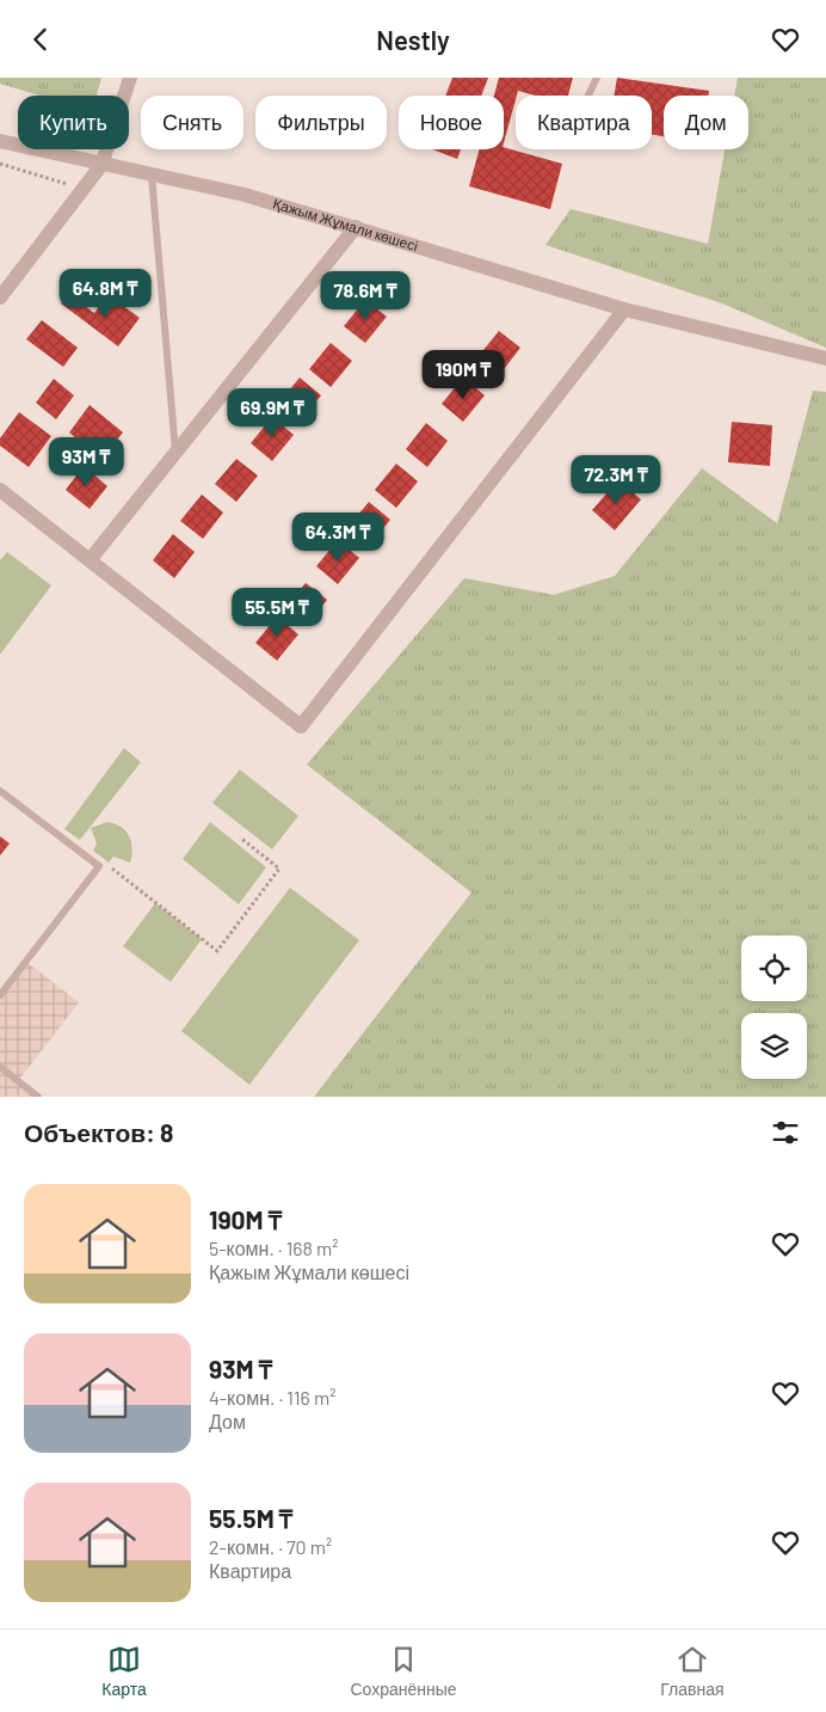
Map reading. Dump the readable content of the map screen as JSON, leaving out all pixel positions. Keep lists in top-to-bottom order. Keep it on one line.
{"streets":{"street":["Қажым Жұмали көшесі"]},"page":{"header":"Nestly","chip":["Купить","Снять","Фильтры","Новое","Квартира","Дом"],"price":["64.8M ₸","78.6M ₸","190M ₸","69.9M ₸","93M ₸","72.3M ₸","64.3M ₸","55.5M ₸"],"heading":"Объектов: 8","list":[{"name":"190M ₸","note":"5-комн. · 168 m² · Қажым Жұмали көшесі"},{"name":"93M ₸","note":"4-комн. · 116 m² · Дом"},{"name":"55.5M ₸","note":"2-комн. · 70 m² · Квартира"}],"tabs":["Карта","Сохранённые","Главная"]}}
